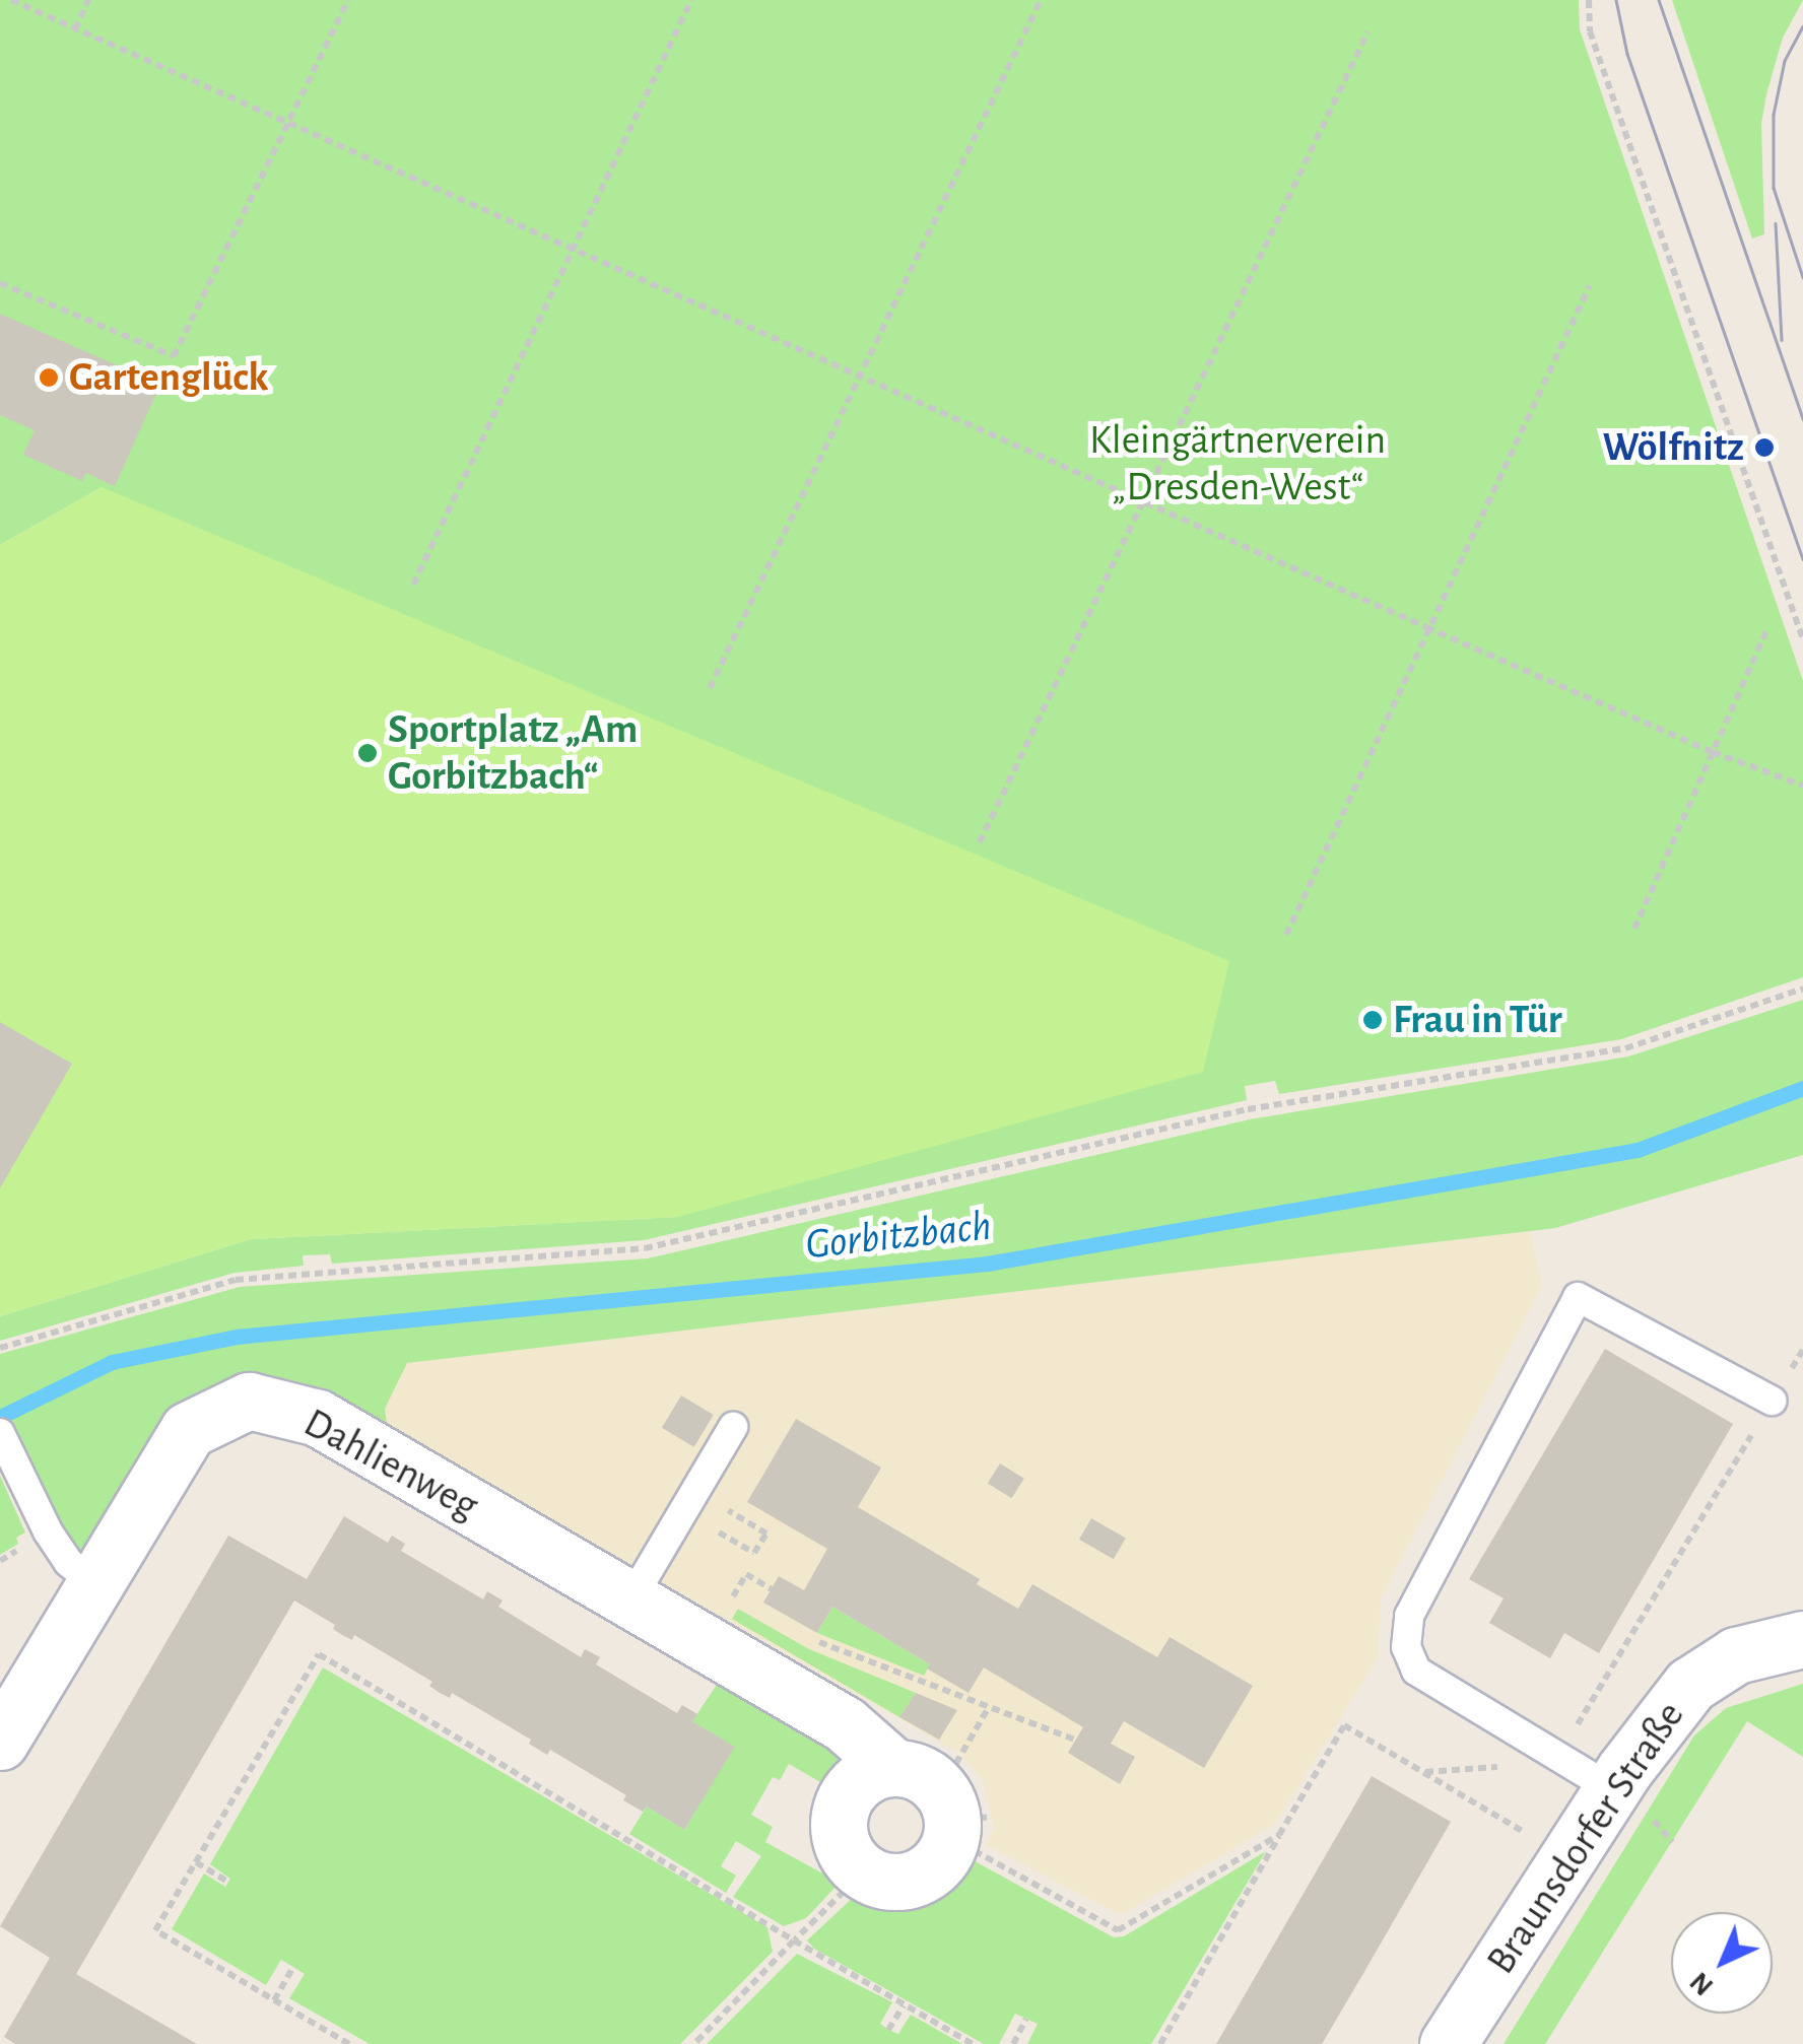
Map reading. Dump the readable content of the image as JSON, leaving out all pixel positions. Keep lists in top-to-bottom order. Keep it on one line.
{"streets":{"street":["Dahlienweg","Braunsdorfer Straße"]},"water":["Gorbitzbach"],"parks":["Kleingärtnerverein „Dresden-West“"],"places":["Gartenglück","Wölfnitz","Sportplatz „Am Gorbitzbach“","Frau in Tür"],"north":"bottom left"}
